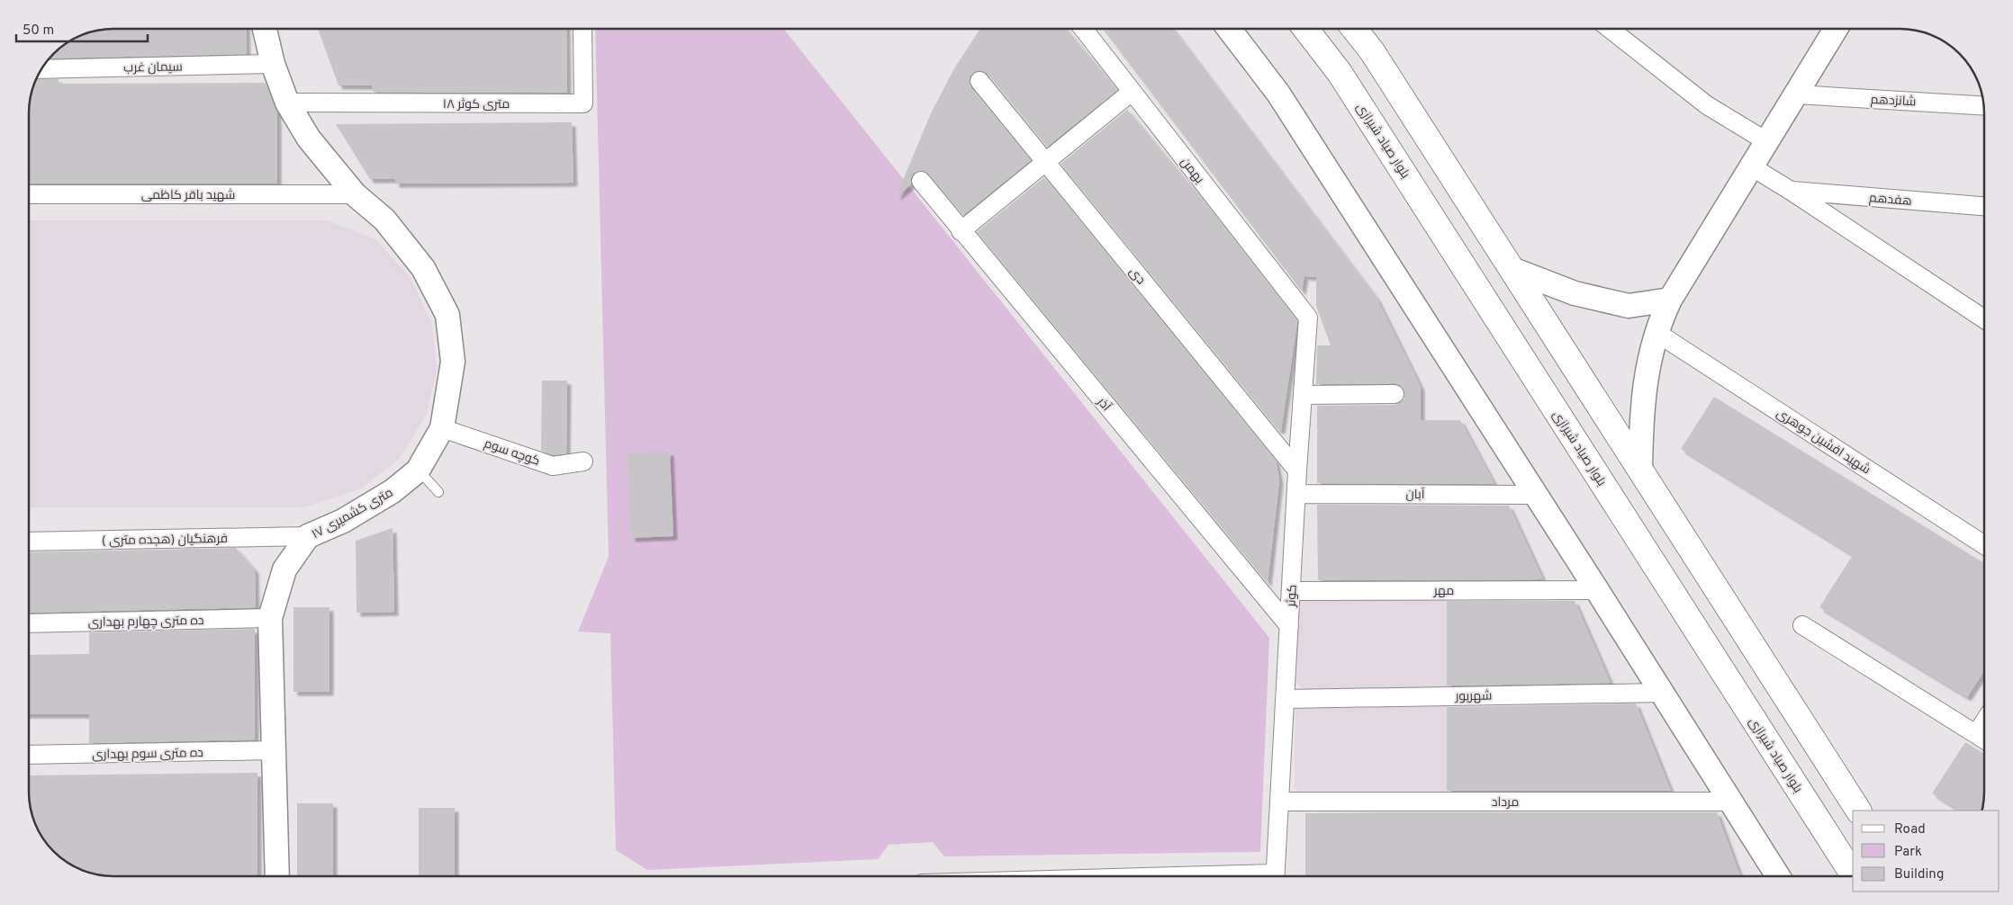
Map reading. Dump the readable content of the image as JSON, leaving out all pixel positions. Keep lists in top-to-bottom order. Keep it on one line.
{"streets":{"main road":["بلوار صیاد شیرازی"],"street":["سیمان غرب","شانزدهم","۱۸ متری کوثر","بهمن","شهید باقر کاظمی","هفدهم","دی","آذر","شهید افشین جوهری","کوچه سوم","آبان","۱۷ متری کشمیری","فرهنگیان (هجده متری )","مهر","کوثر","ده متری چهارم بهداری","شهریور","ده متری سوم بهداری","مرداد"]},"crossings":[["سیمان غرب","۱۷ متری کشمیری"],["۱۸ متری کوثر","۱۷ متری کشمیری"],["بهمن","کوثر"],["شهید باقر کاظمی","۱۷ متری کشمیری"],["دی","کوثر"],["آذر","کوثر"],["کوچه سوم","۱۷ متری کشمیری"],["آبان","کوثر"],["۱۷ متری کشمیری","فرهنگیان (هجده متری )"],["۱۷ متری کشمیری","ده متری چهارم بهداری"],["۱۷ متری کشمیری","ده متری سوم بهداری"],["مهر","کوثر"],["کوثر","شهریور"],["کوثر","مرداد"]],"legend":["Road","Park","Building"],"scale_bar":"50 m"}
